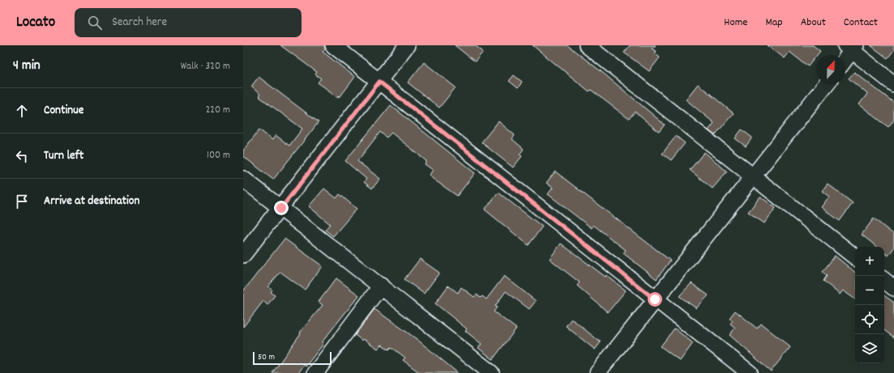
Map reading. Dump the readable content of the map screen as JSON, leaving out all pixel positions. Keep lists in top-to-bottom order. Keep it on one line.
{"scale_bar":"50 m","north":"top","page":{"header":"Locato","search":"Search here","nav":["Home","Map","About","Contact"],"heading":["4 min","Walk · 320 m"],"list":[["Continue","220 m"],["Turn left","100 m"],"Arrive at destination"],"map_buttons":["+","−"],"scale":"50 m"}}
